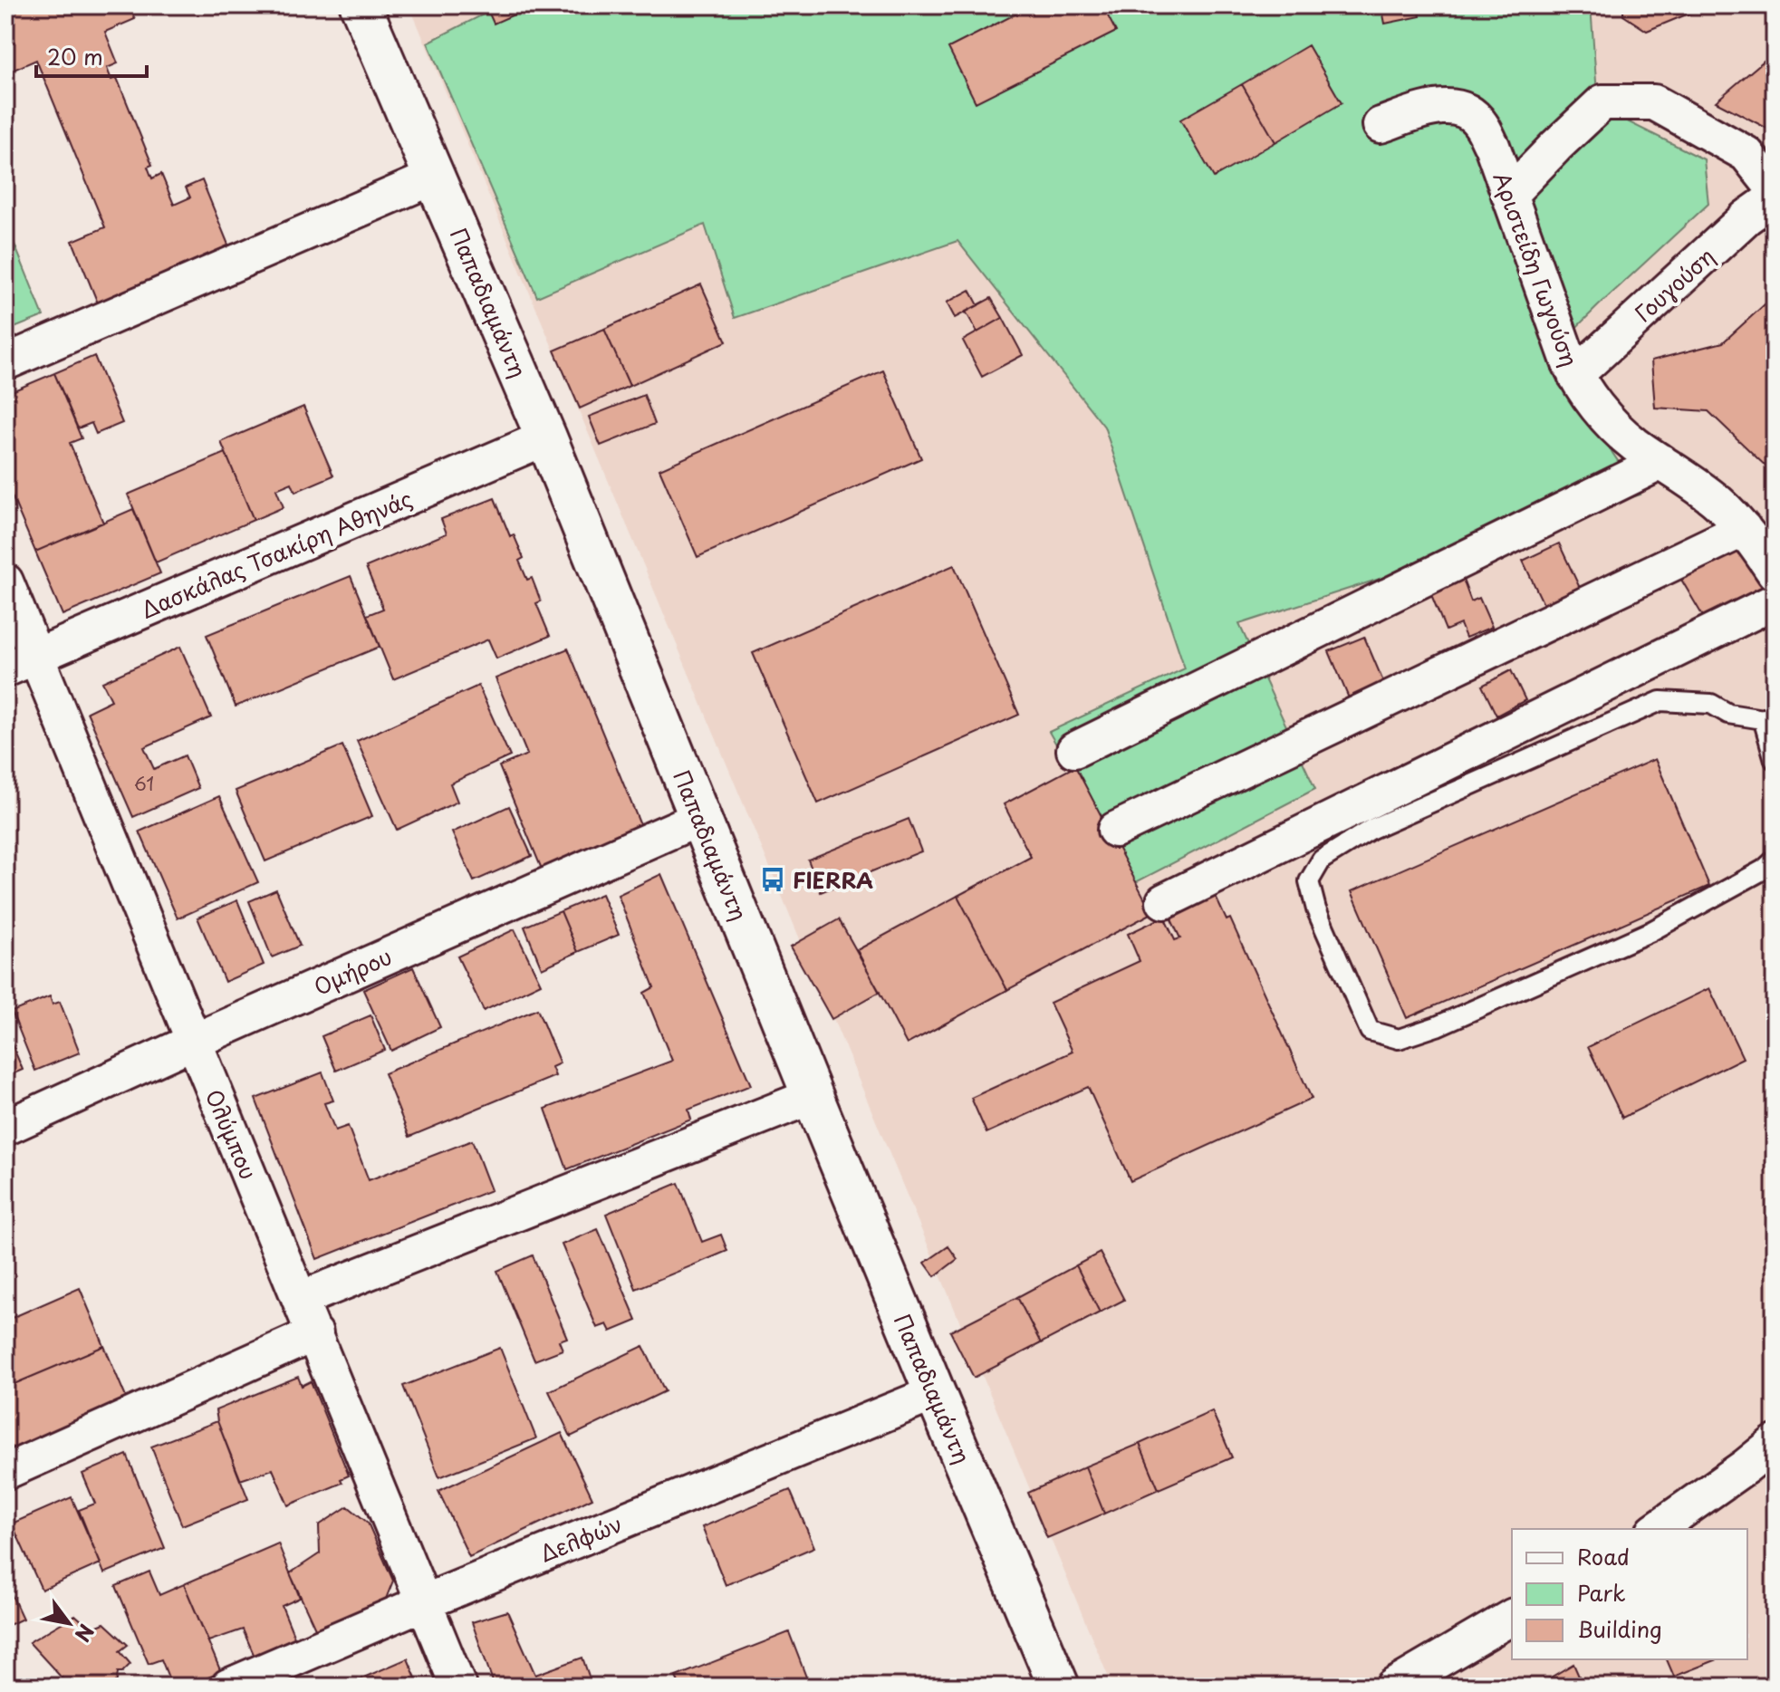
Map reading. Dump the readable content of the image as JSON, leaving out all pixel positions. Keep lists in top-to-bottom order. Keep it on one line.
{"streets":{"street":["Αριστείδη Γωγούση","Γουγούση","Παπαδιαμάντη","Δασκάλας Τσακίρη Αθηνάς","Ομήρου","Ολύμπου","Δελφών"]},"crossings":[["Αριστείδη Γωγούση","Γουγούση"],["Παπαδιαμάντη","Δασκάλας Τσακίρη Αθηνάς"],["Παπαδιαμάντη","Ομήρου"],["Παπαδιαμάντη","Δελφών"],["Δασκάλας Τσακίρη Αθηνάς","Ολύμπου"],["Ομήρου","Ολύμπου"],["Ολύμπου","Δελφών"]],"places":{"bus stop":["FIERRA"]},"house_numbers":["61"],"legend":["Road","Park","Building"],"scale_bar":"20 m","north":"bottom right"}
